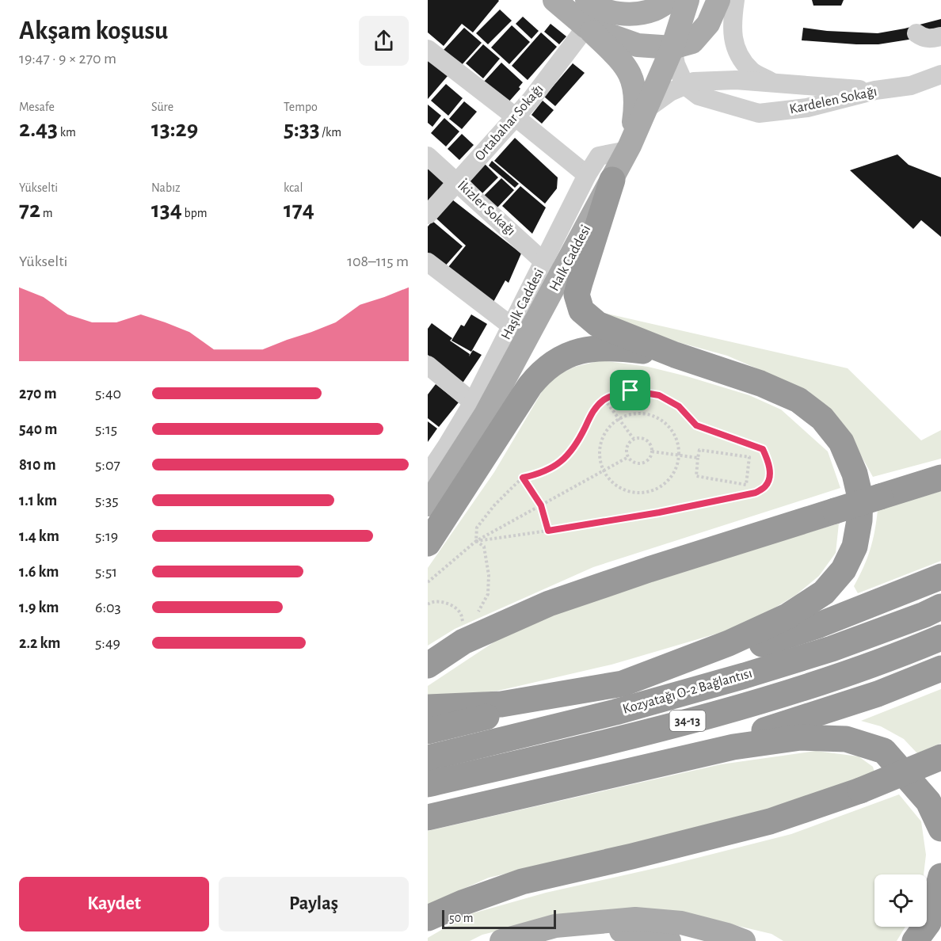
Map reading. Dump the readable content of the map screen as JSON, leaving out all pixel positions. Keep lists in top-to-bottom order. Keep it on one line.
{"streets":{"highway":["Kozyatağı O-2 Bağlantısı","34-13"],"main road":["Halk Caddesi"],"street":["Kardelen Sokağı","Ortabahar Sokağı","İkizler Sokağı","Haşlk Caddesi"]},"crossings":[["Ortabahar Sokağı","İkizler Sokağı"],["İkizler Sokağı","Haşlk Caddesi"],["Halk Caddesi","Haşlk Caddesi"]],"scale_bar":"50 m","page":{"heading":["Akşam koşusu","19:47 · 9 × 270 m"],"stats":[["Mesafe","2.43 km"],["Süre","13:29"],["Tempo","5:33 /km"],["Yükselti","72 m"],["Nabız","134 bpm"],["kcal","174"]],"chart":["Yükselti","108–115 m"],"list":[{"name":"270 m","note":"5:40"},{"name":"540 m","note":"5:15"},{"name":"810 m","note":"5:07"},{"name":"1.1 km","note":"5:35"},{"name":"1.4 km","note":"5:19"},{"name":"1.6 km","note":"5:51"},{"name":"1.9 km","note":"6:03"},{"name":"2.2 km","note":"5:49"}],"buttons":["Kaydet","Paylaş"],"scale":"50 m"}}
